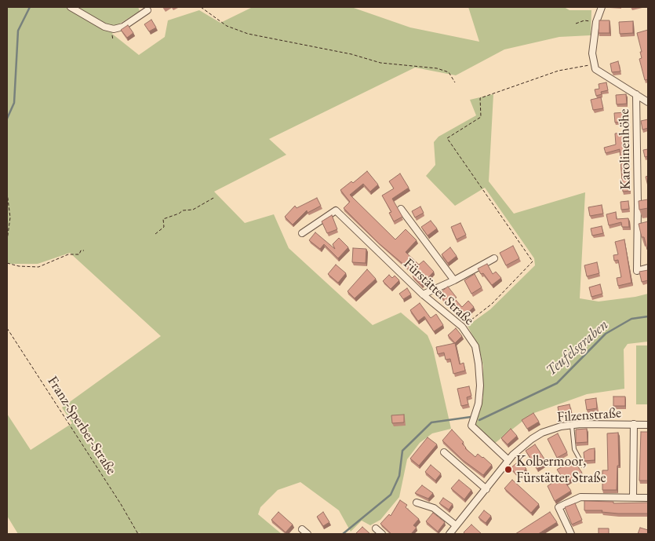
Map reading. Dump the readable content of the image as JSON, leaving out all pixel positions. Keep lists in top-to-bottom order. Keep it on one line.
{"streets":{"street":["Karolinenhöhe","Fürstätter Straße","Filzenstraße"],"path":["Franz-Sperber-Straße"]},"crossings":[["Fürstätter Straße","Filzenstraße"]],"water":["Teufelsgraben"],"places":["Kolbermoor, Fürstätter Straße"]}
